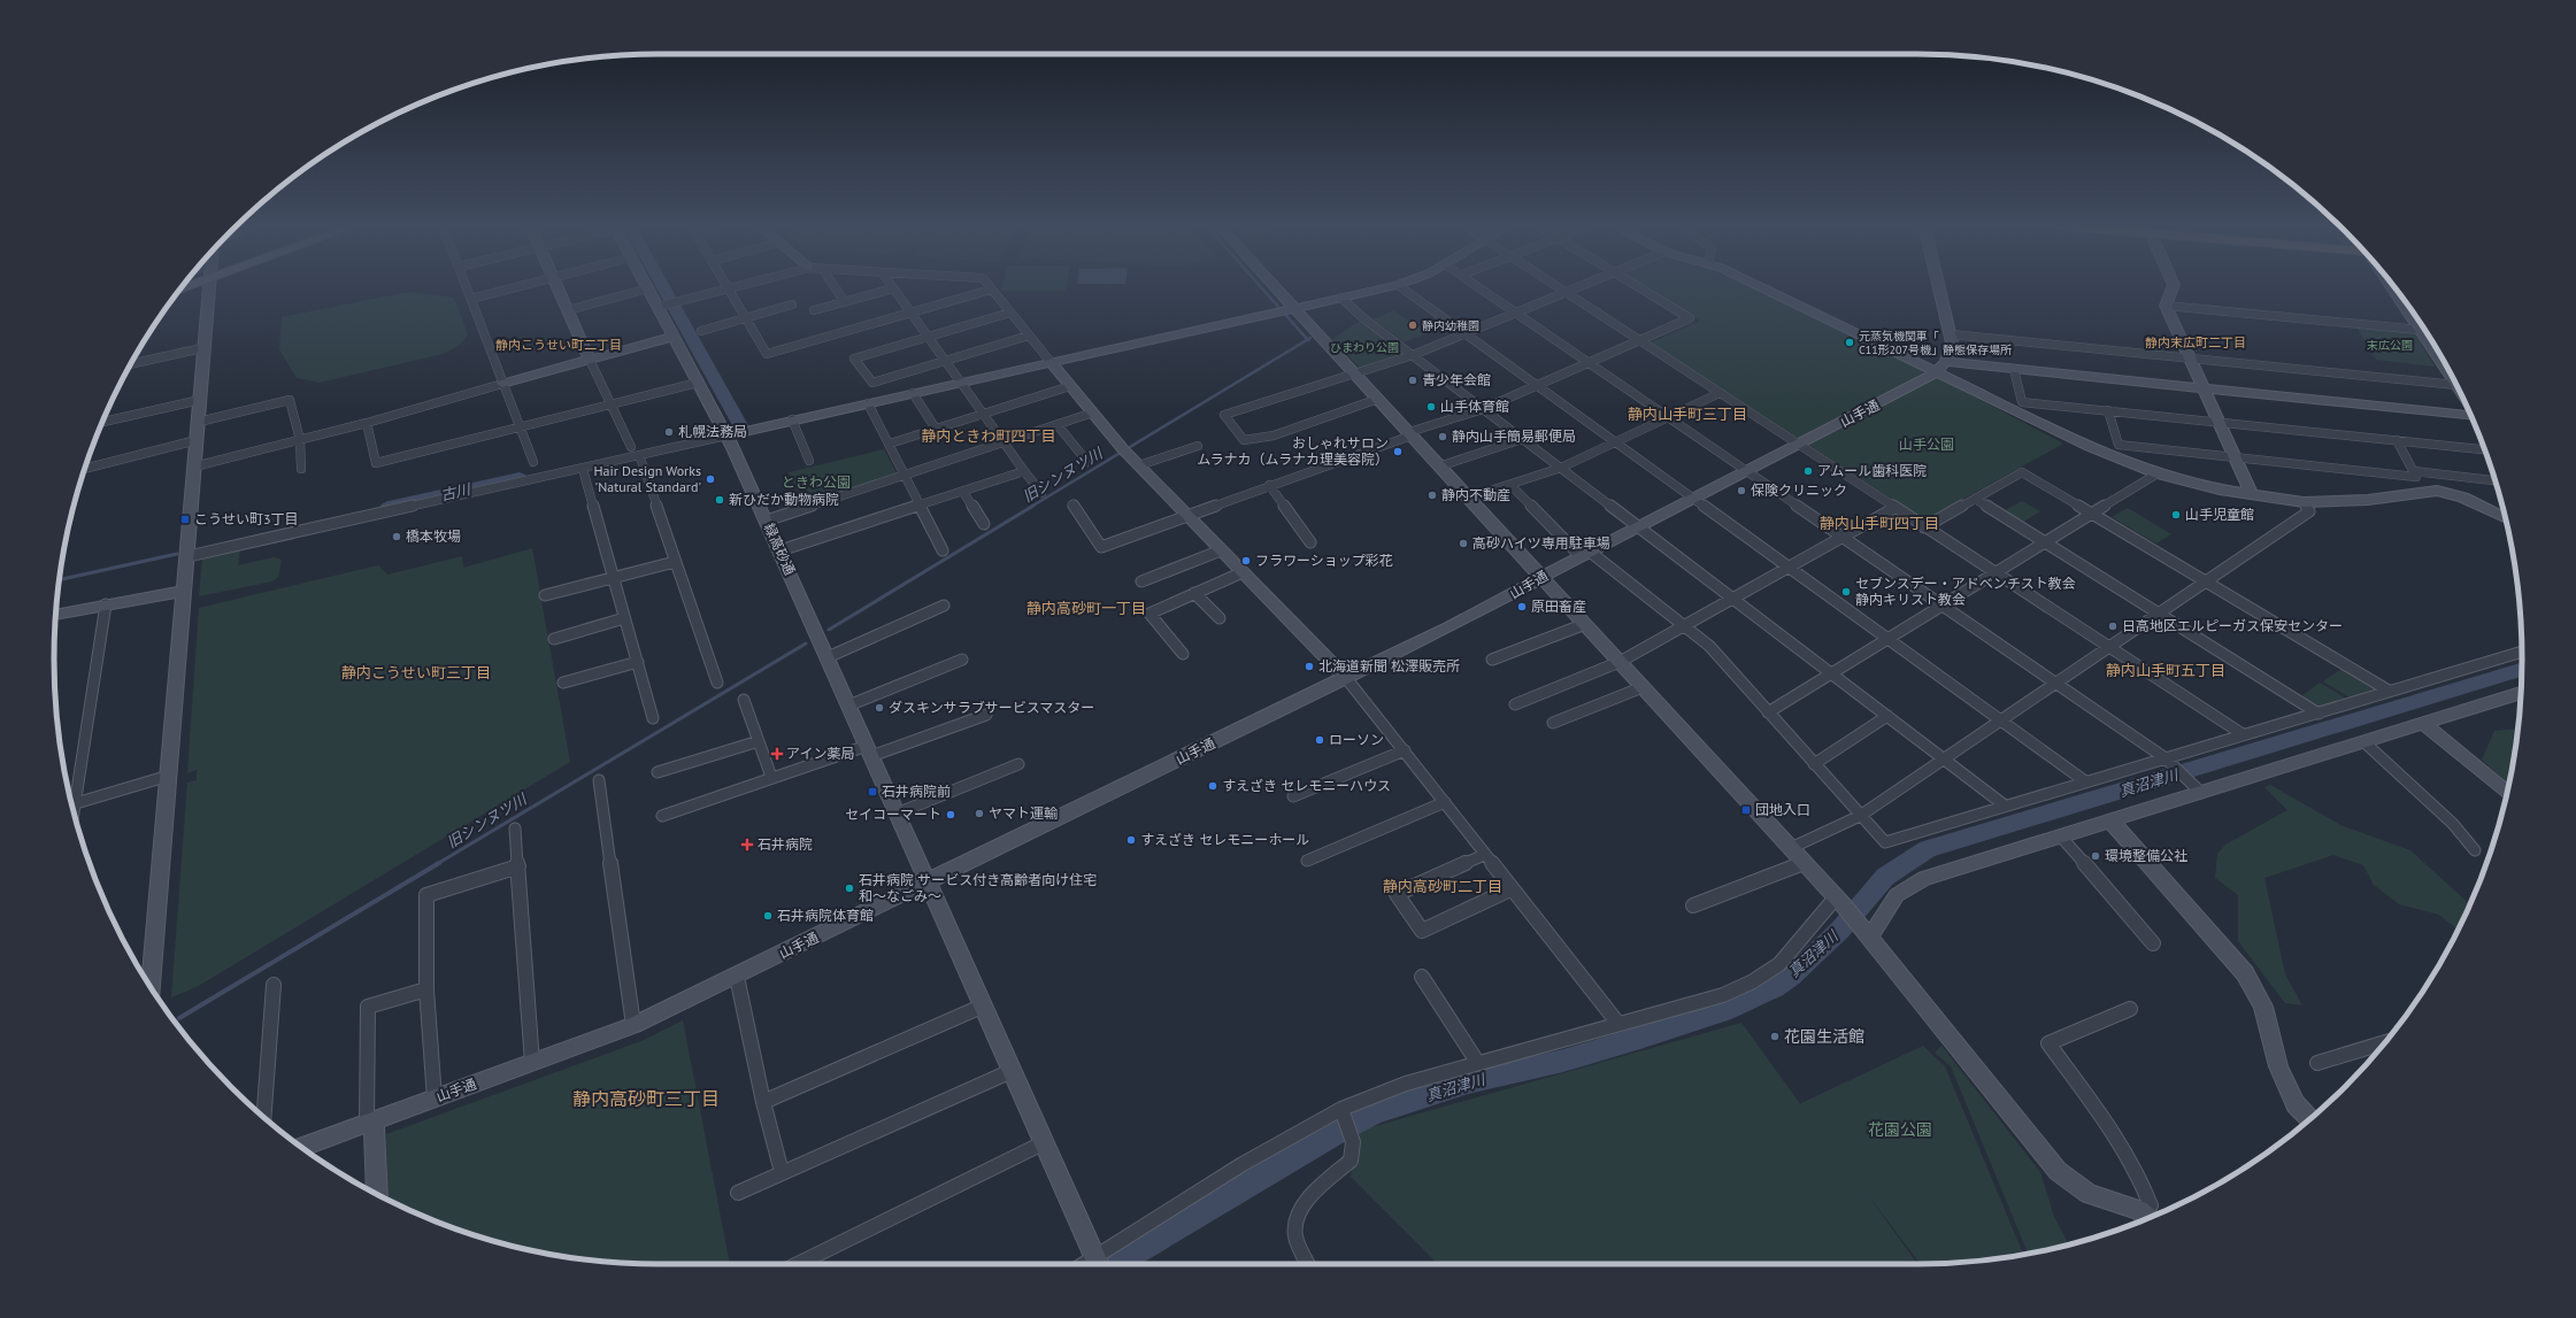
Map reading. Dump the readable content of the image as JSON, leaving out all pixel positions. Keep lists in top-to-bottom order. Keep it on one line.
{"streets":{"street":["山手通","緑高砂通"]},"crossings":[["山手通","緑高砂通"]],"districts":["静内末広町二丁目","静内こうせい町二丁目","静内山手町三丁目","静内ときわ町四丁目","静内山手町四丁目","静内高砂町一丁目","静内山手町五丁目","静内こうせい町三丁目","静内高砂町二丁目","静内高砂町三丁目"],"water":["旧シンヌツ川","古川","真沼津川"],"parks":["末広公園","ひまわり公園","山手公園","ときわ公園","花園公園"],"places":{"other":["静内幼稚園","元蒸気機関車「 C11形207号機」静態保存場所","青少年会館","山手体育館","札幌法務局","静内山手簡易郵便局","おしゃれサロン ムラナカ（ムラナカ理美容院）","アムール歯科医院","Hair Design Works 'Natural Standard'","保険クリニック","静内不動産","新ひだか動物病院","山手児童館","橋本牧場","高砂ハイツ専用駐車場","フラワーショップ彩花","セブンスデー・アドベンチスト教会 静内キリスト教会","原田畜産","日高地区エルピーガス保安センター","北海道新聞 松澤販売所","ダスキンサラブサービスマスター","ローソン","すえざき セレモニーハウス","ヤマト運輸","セイコーマート","すえざき セレモニーホール","環境整備公社","石井病院 サービス付き高齢者向け住宅 和～なごみ～","石井病院体育館","花園生活館"],"transit":["こうせい町3丁目","石井病院前","団地入口"],"health":["アイン薬局","石井病院"]}}
